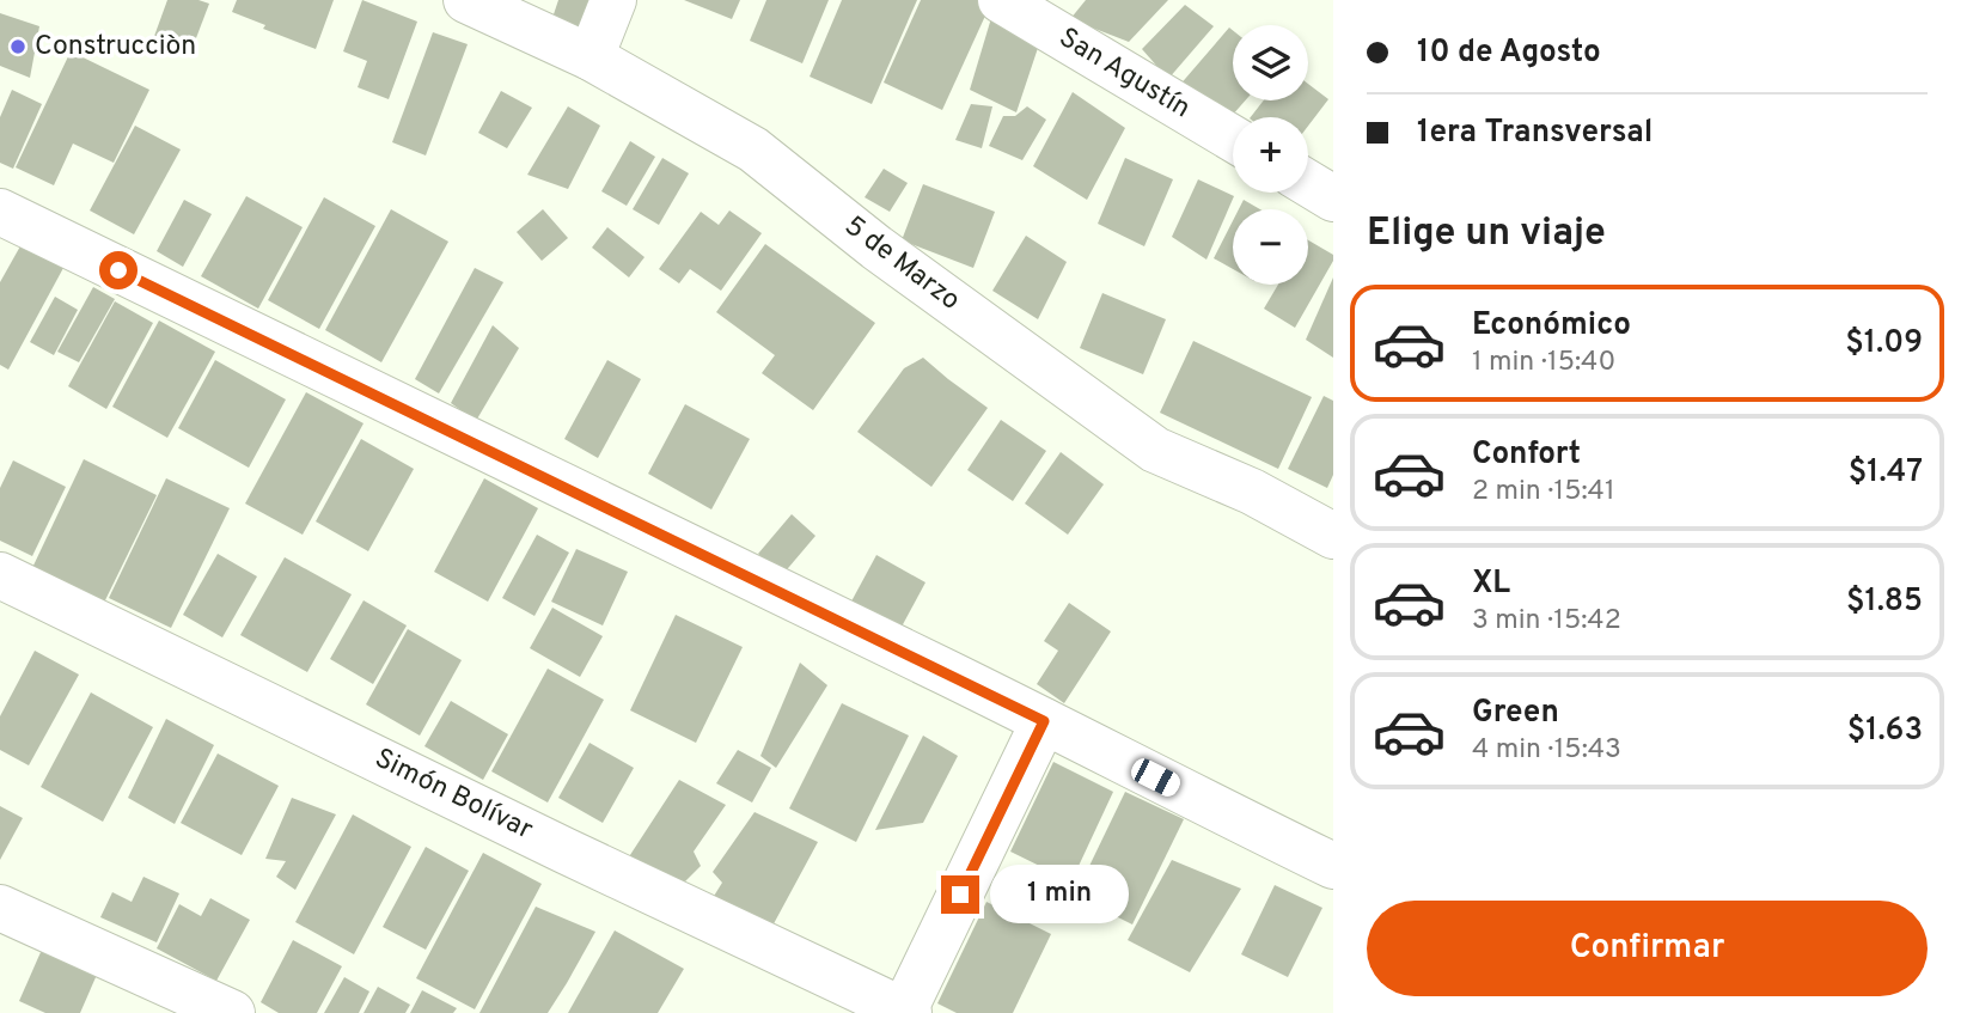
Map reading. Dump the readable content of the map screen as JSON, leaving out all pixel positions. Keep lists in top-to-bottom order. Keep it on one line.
{"streets":{"street":["San Agustín","5 de Marzo","Simón Bolívar"]},"places":["Construcciòn"],"page":{"banner":["10 de Agosto","1era Transversal"],"map_buttons":["+","−"],"heading":"Elige un viaje","list":[{"name":"Económico","note":"1 min · 15:40","value":"$1.09"},{"name":"Confort","note":"2 min · 15:41","value":"$1.47"},{"name":"XL","note":"3 min · 15:42","value":"$1.85"},{"name":"Green","note":"4 min · 15:43","value":"$1.63"}],"bubble":"1 min","buttons":"Confirmar"}}
